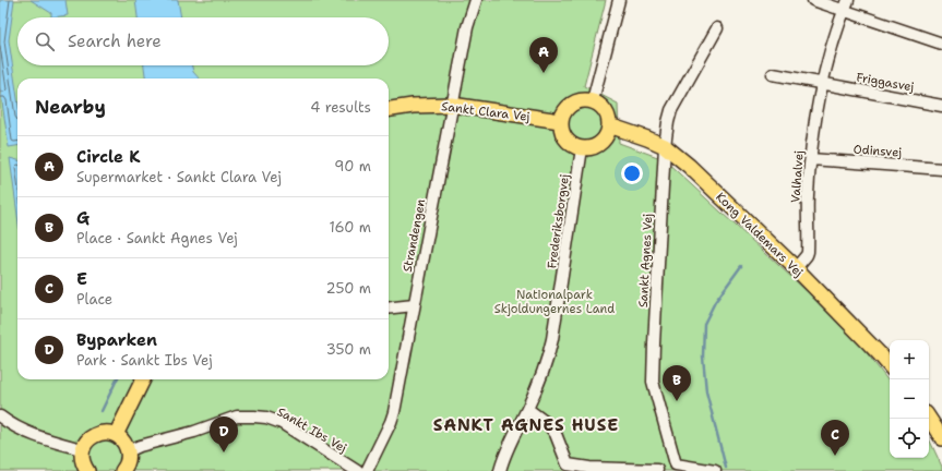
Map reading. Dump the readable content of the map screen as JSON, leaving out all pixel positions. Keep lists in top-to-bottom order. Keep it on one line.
{"streets":{"main road":["Sankt Clara Vej","Kong Valdemars Vej"],"street":["Friggasvej","Odinsvej","Valhalvej","Frederiksborgvej","Strandengen","Sankt Agnes Vej","Sankt Ibs Vej"]},"crossings":[["Friggasvej","Valhalvej"],["Sankt Clara Vej","Frederiksborgvej"],["Sankt Clara Vej","Kong Valdemars Vej"],["Sankt Clara Vej","Strandengen"],["Odinsvej","Valhalvej"],["Valhalvej","Kong Valdemars Vej"],["Frederiksborgvej","Kong Valdemars Vej"],["Kong Valdemars Vej","Sankt Agnes Vej"]],"districts":["SANKT AGNES HUSE"],"parks":["Nationalpark Skjoldungernes Land"],"page":{"search":"Search here","pins":["A","B","D","C"],"heading":["Nearby","4 results"],"list":[{"mark":"A","name":"Circle K","note":"Supermarket · Sankt Clara Vej","value":"90 m"},{"mark":"B","name":"G","note":"Place · Sankt Agnes Vej","value":"160 m"},{"mark":"C","name":"E","note":"Place","value":"250 m"},{"mark":"D","name":"Byparken","note":"Park · Sankt Ibs Vej","value":"350 m"}],"map_buttons":["+","−"]}}
